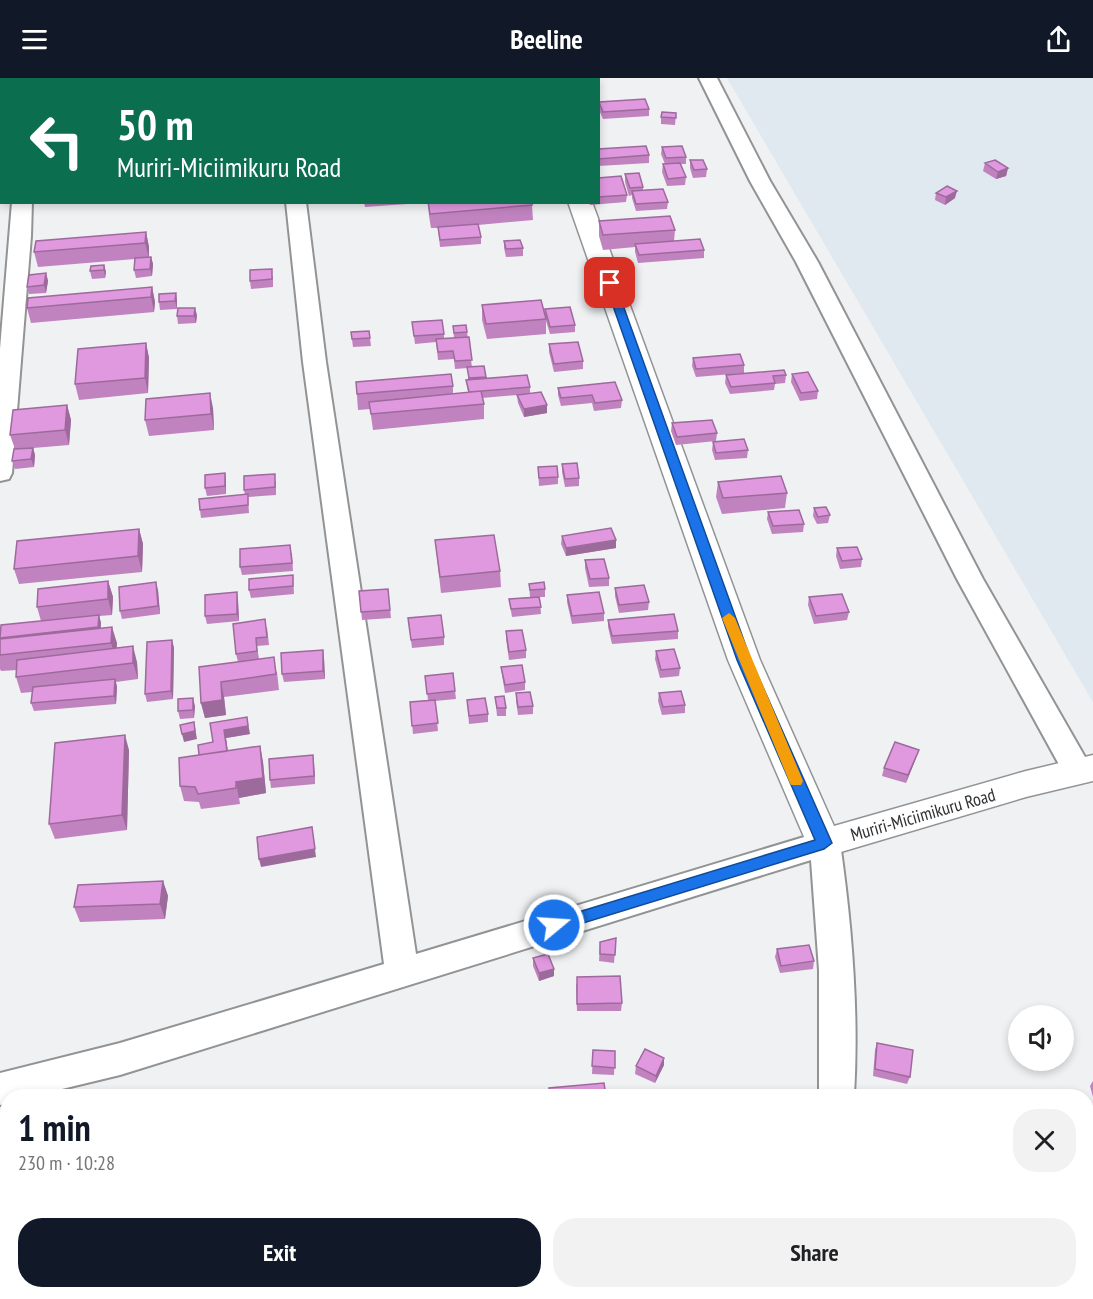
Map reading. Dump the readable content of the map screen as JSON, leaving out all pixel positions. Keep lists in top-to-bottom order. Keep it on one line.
{"streets":{"street":["Muriri-Miciimikuru Road"]},"page":{"header":"Beeline","turn":["50 m","Muriri-Miciimikuru Road"],"heading":["1 min","230 m · 10:28"],"buttons":["Exit","Share"]}}
